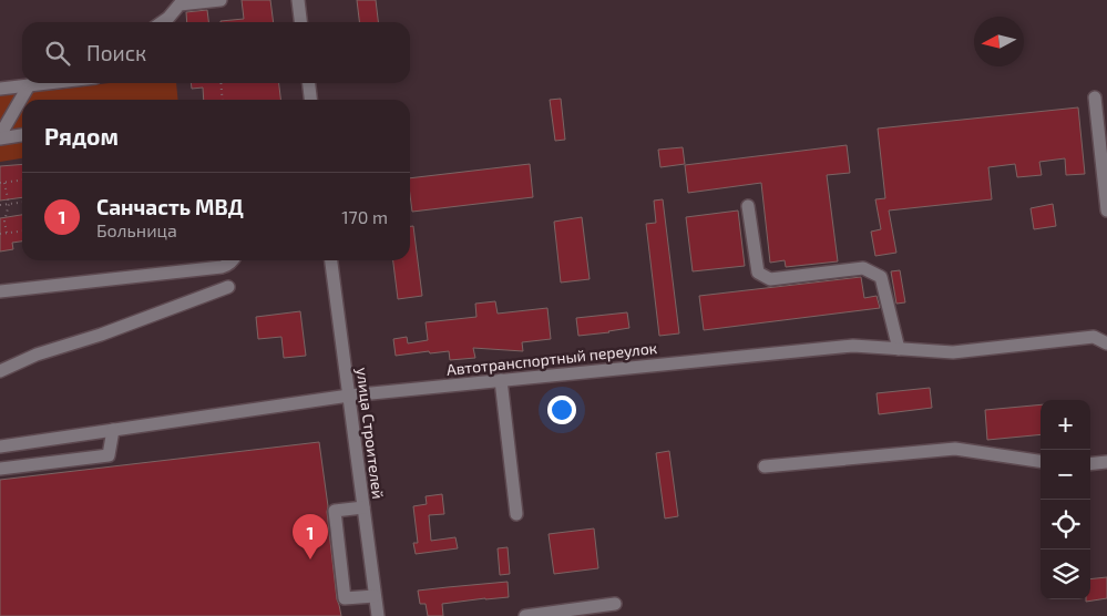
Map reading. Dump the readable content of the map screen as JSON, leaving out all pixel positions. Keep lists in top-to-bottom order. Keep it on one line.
{"streets":{"street":["Автотранспортный переулок","улица Строителей"]},"crossings":[["Автотранспортный переулок","улица Строителей"]],"north":"left","page":{"search":"Поиск","heading":"Рядом","list":[{"mark":"1","name":"Санчасть МВД","note":"Больница","value":"170 m"}],"map_buttons":["+","−"],"pins":"1"}}
